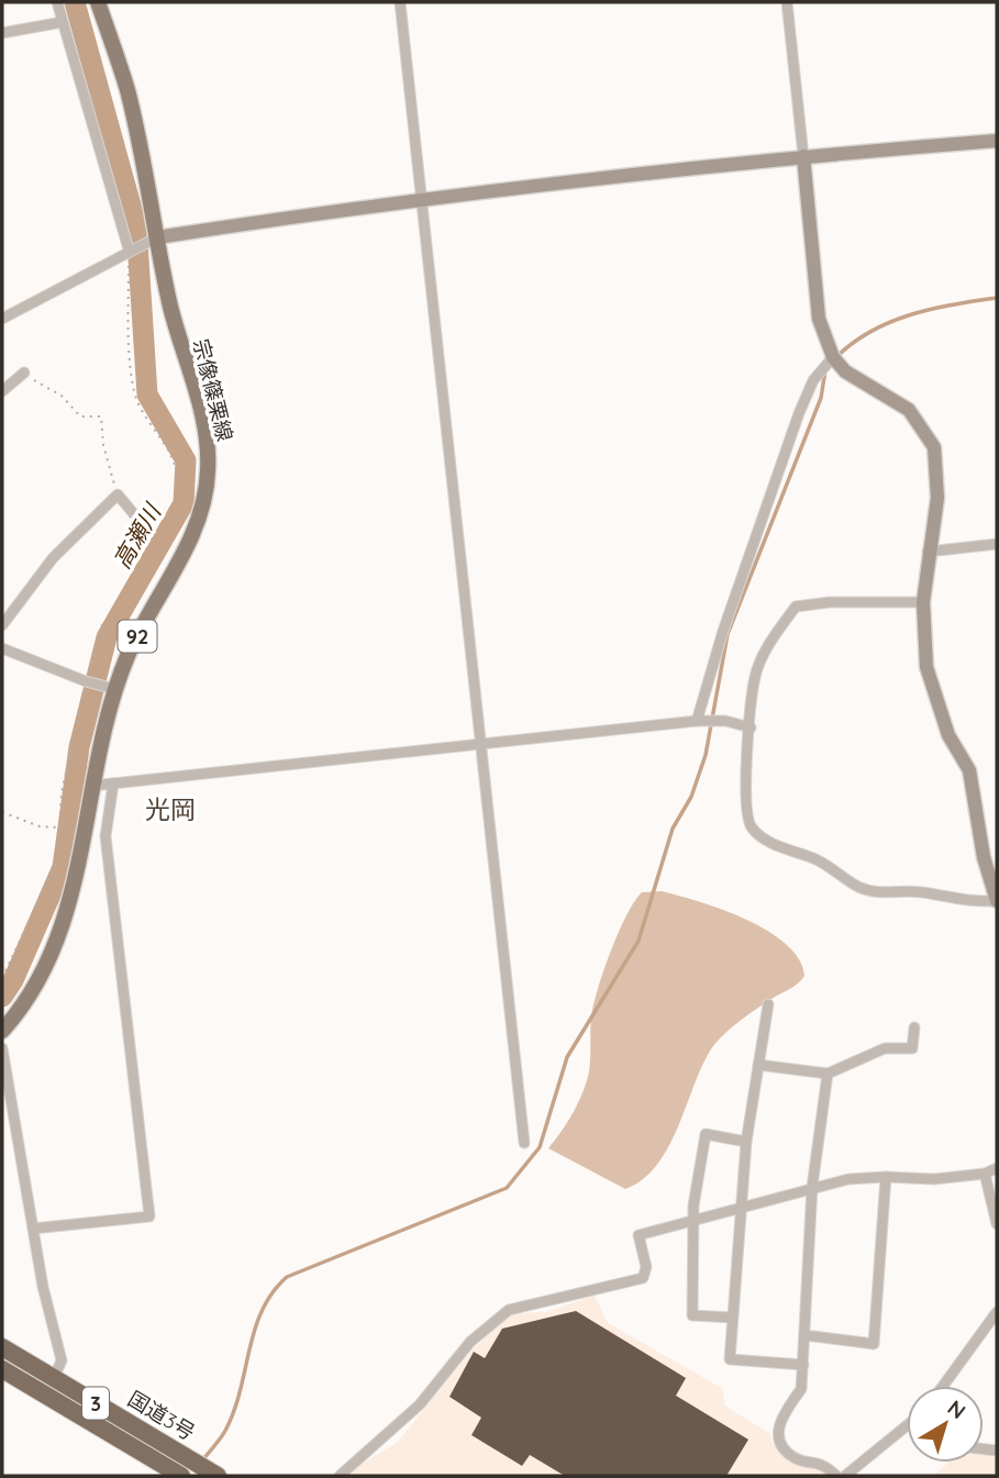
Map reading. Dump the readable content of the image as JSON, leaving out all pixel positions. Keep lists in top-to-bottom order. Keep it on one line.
{"streets":{"highway":["3","国道3号"],"main road":["宗像篠栗線","92"]},"districts":["光岡"],"water":["高瀬川"],"north":"top right"}
